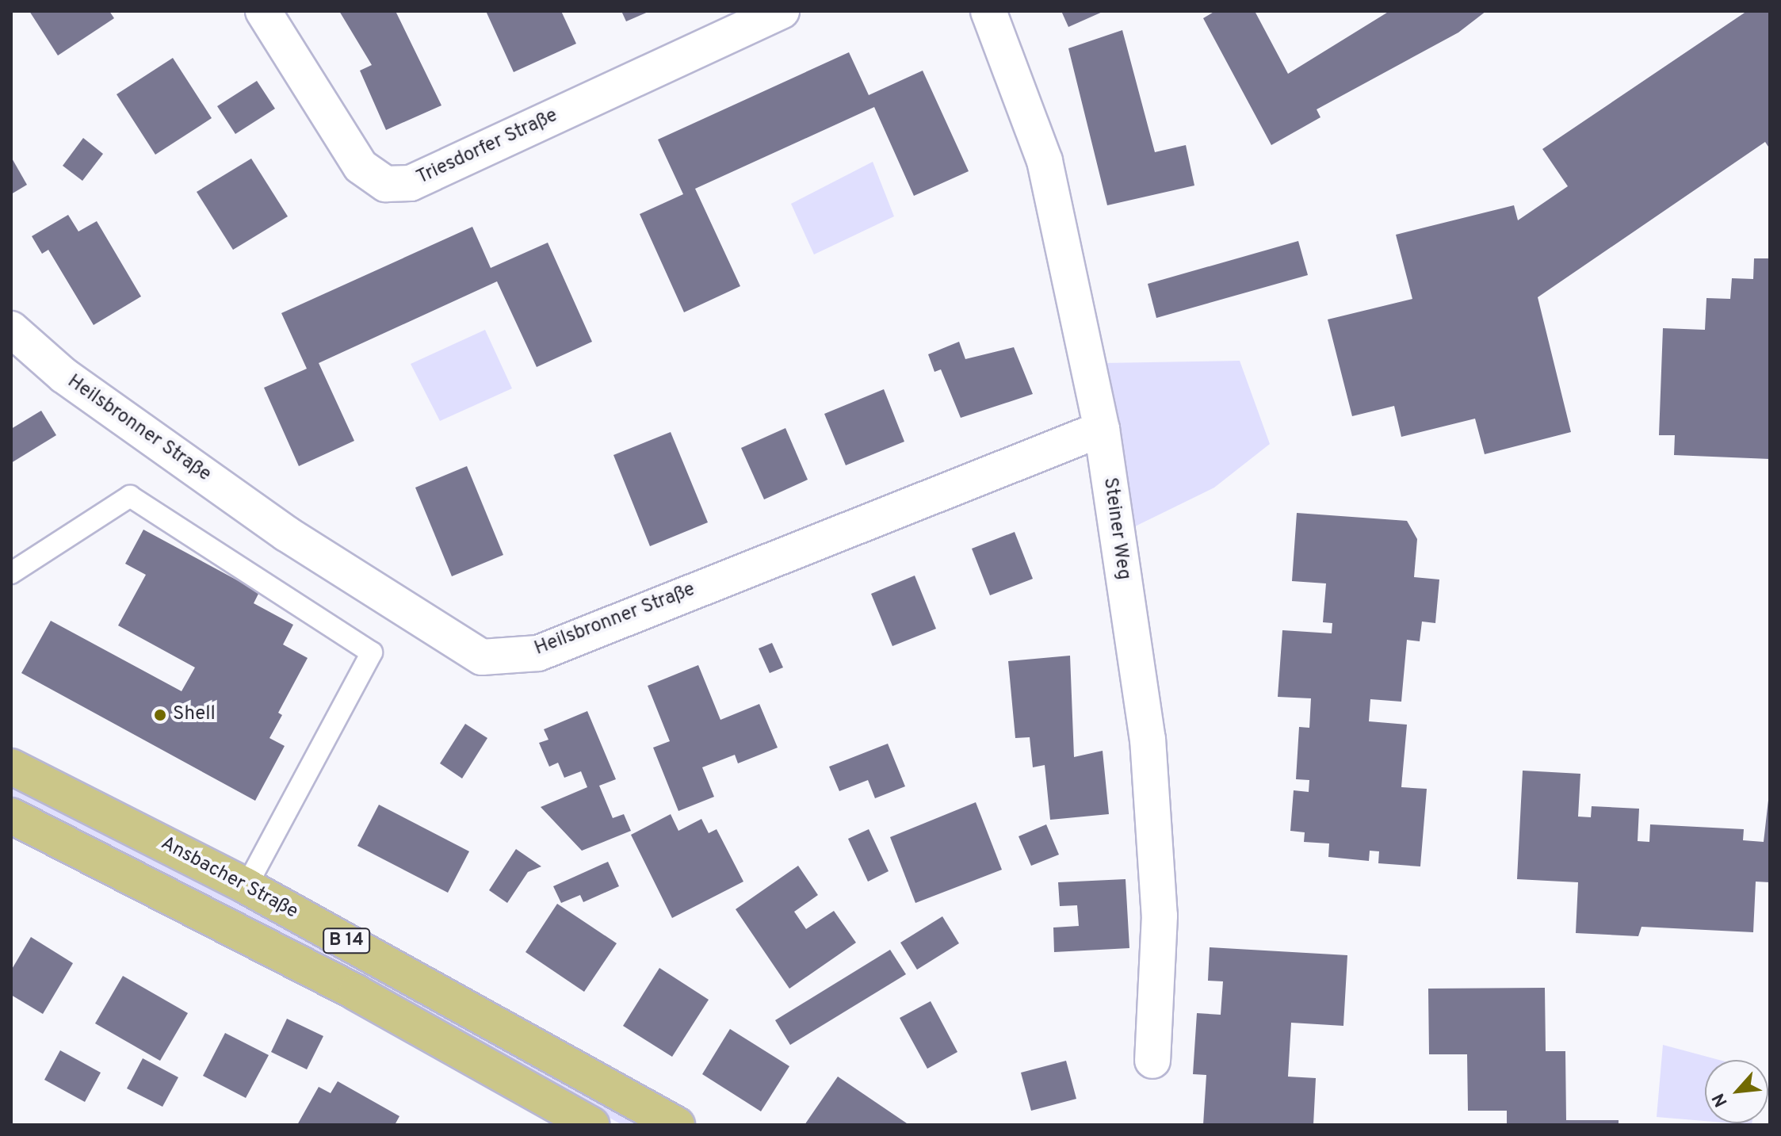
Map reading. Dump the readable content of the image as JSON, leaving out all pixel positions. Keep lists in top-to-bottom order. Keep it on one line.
{"streets":{"main road":["Ansbacher Straße","B 14"],"street":["Triesdorfer Straße","Heilsbronner Straße","Steiner Weg"]},"crossings":[["Heilsbronner Straße","Steiner Weg"]],"places":["Shell"],"north":"bottom left"}
